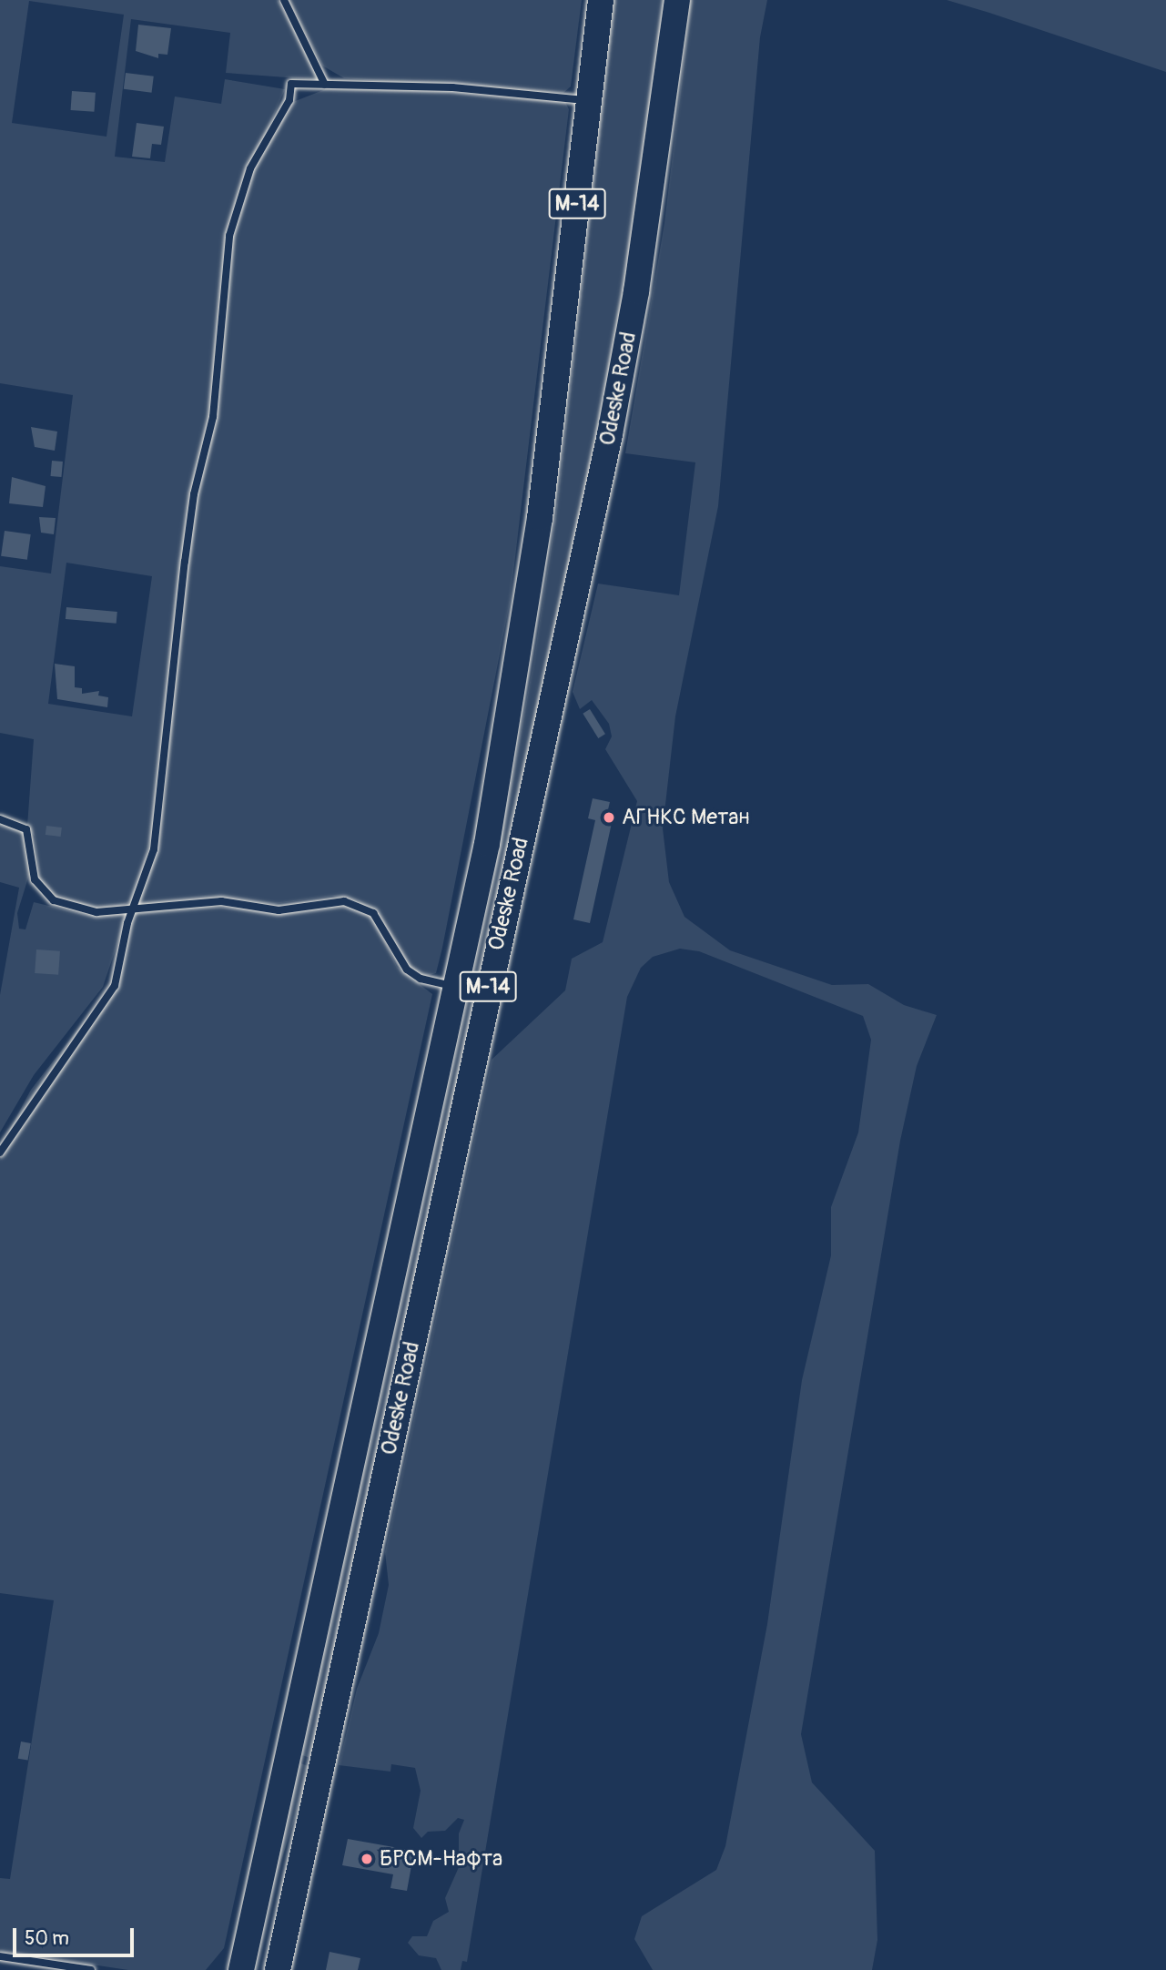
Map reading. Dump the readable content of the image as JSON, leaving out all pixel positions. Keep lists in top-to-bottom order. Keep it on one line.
{"streets":{"highway":["М-14","Odeske Road"]},"places":["АГНКС Метан","БРСМ-Нафта"],"scale_bar":"50 m"}
